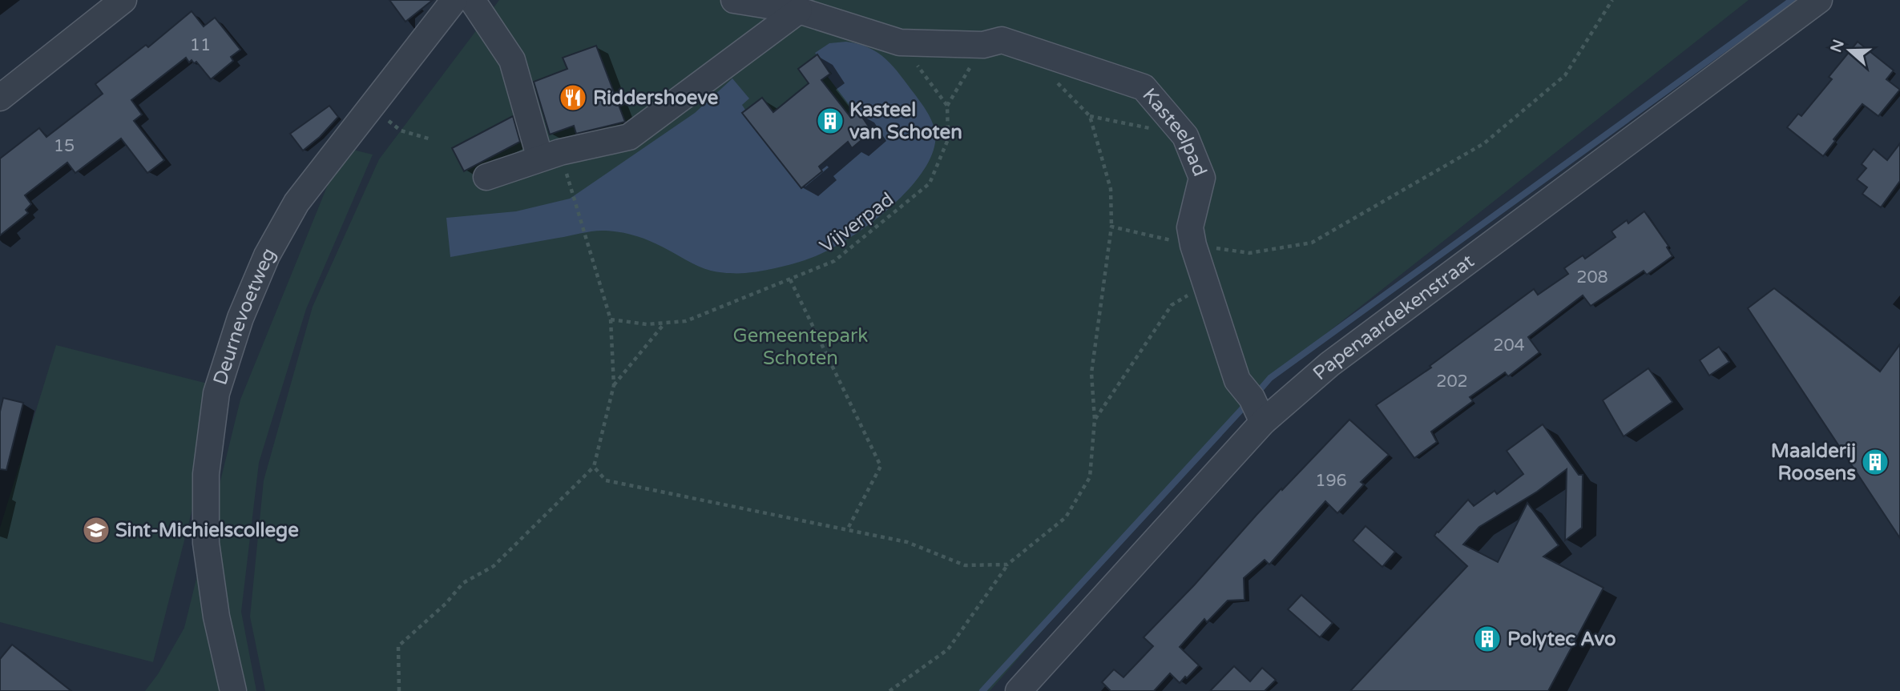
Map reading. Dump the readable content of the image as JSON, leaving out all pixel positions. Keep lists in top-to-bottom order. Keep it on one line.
{"streets":{"street":["Kasteelpad","Deurnevoetweg","Papenaardekenstraat"],"path":["Vijverpad"]},"crossings":[["Kasteelpad","Papenaardekenstraat"]],"parks":["Gemeentepark Schoten"],"places":{"restaurant":["Riddershoeve"],"building":["Kasteel van Schoten","Maalderij Roosens","Polytec Avo"],"school or university":["Sint-Michielscollege"]},"house_numbers":["11","15","208","204","202","196"],"north":"left"}
